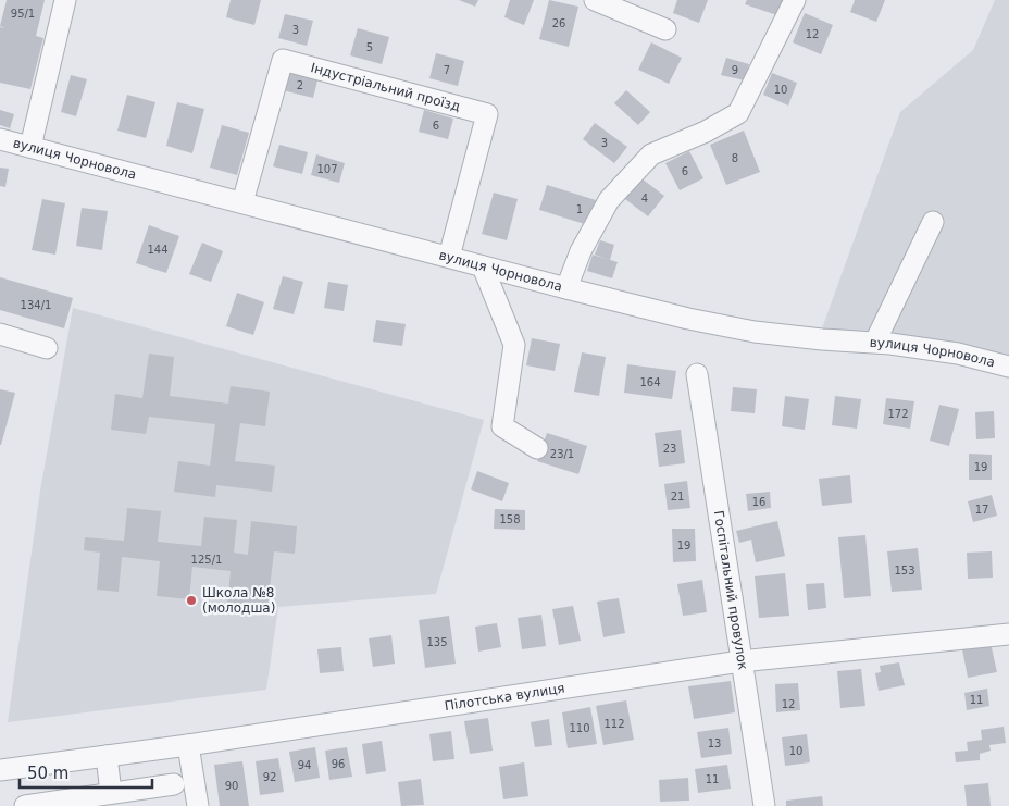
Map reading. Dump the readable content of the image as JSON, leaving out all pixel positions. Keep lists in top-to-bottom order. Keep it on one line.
{"streets":{"street":["Індустріальний проїзд","вулиця Чорновола","Госпітальний провулок","Пілотська вулиця"]},"crossings":[["Індустріальний проїзд","вулиця Чорновола"],["Госпітальний провулок","Пілотська вулиця"]],"places":["Школа №8 (молодша)"],"house_numbers":["95/1","26","3","12","5","7","9","2","10","6","3","8","107","6","4","1","144","134/1","164","172","23","23/1","19","21","16","17","158","19","125/1","153","135","11","12","112","110","13","10","96","94","92","11","90"],"scale_bar":"50 m"}
